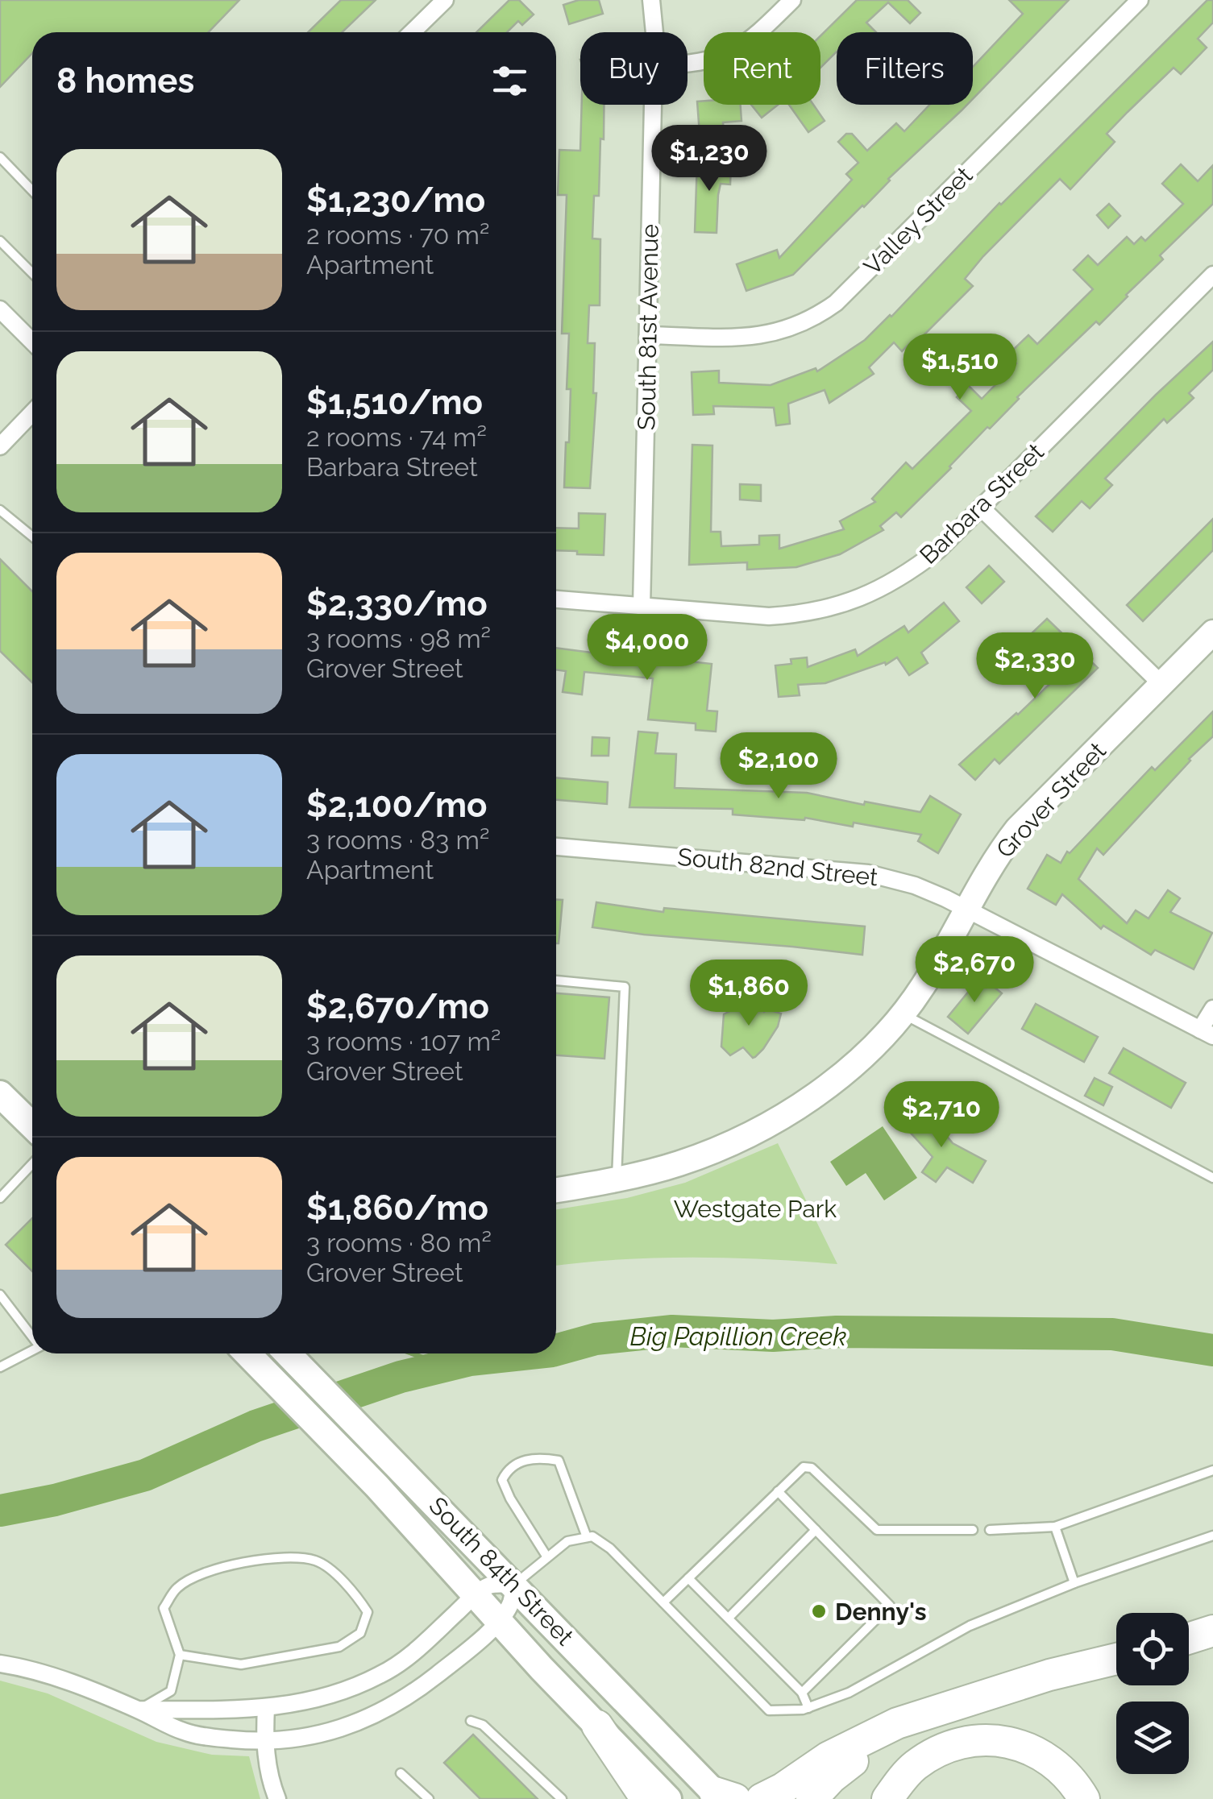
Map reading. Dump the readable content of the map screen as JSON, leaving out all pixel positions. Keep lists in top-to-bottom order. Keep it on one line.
{"streets":{"main road":["South 84th Street"],"street":["Valley Street","South 81st Avenue","Barbara Street","Grover Street","South 82nd Street"]},"crossings":[["Valley Street","South 81st Avenue"],["South 81st Avenue","Barbara Street"],["Grover Street","South 82nd Street"]],"water":["Big Papillion Creek"],"parks":["Westgate Park"],"places":["Denny's"],"page":{"chip":["Buy","Rent","Filters"],"heading":"8 homes","price":["$1,230","$1,510","$4,000","$2,330","$2,100","$2,670","$1,860","$2,710"],"list":[{"name":"$1,230/mo","note":"2 rooms · 70 m² · Apartment"},{"name":"$1,510/mo","note":"2 rooms · 74 m² · Barbara Street"},{"name":"$2,330/mo","note":"3 rooms · 98 m² · Grover Street"},{"name":"$2,100/mo","note":"3 rooms · 83 m² · Apartment"},{"name":"$2,670/mo","note":"3 rooms · 107 m² · Grover Street"},{"name":"$1,860/mo","note":"3 rooms · 80 m² · Grover Street"}]}}
